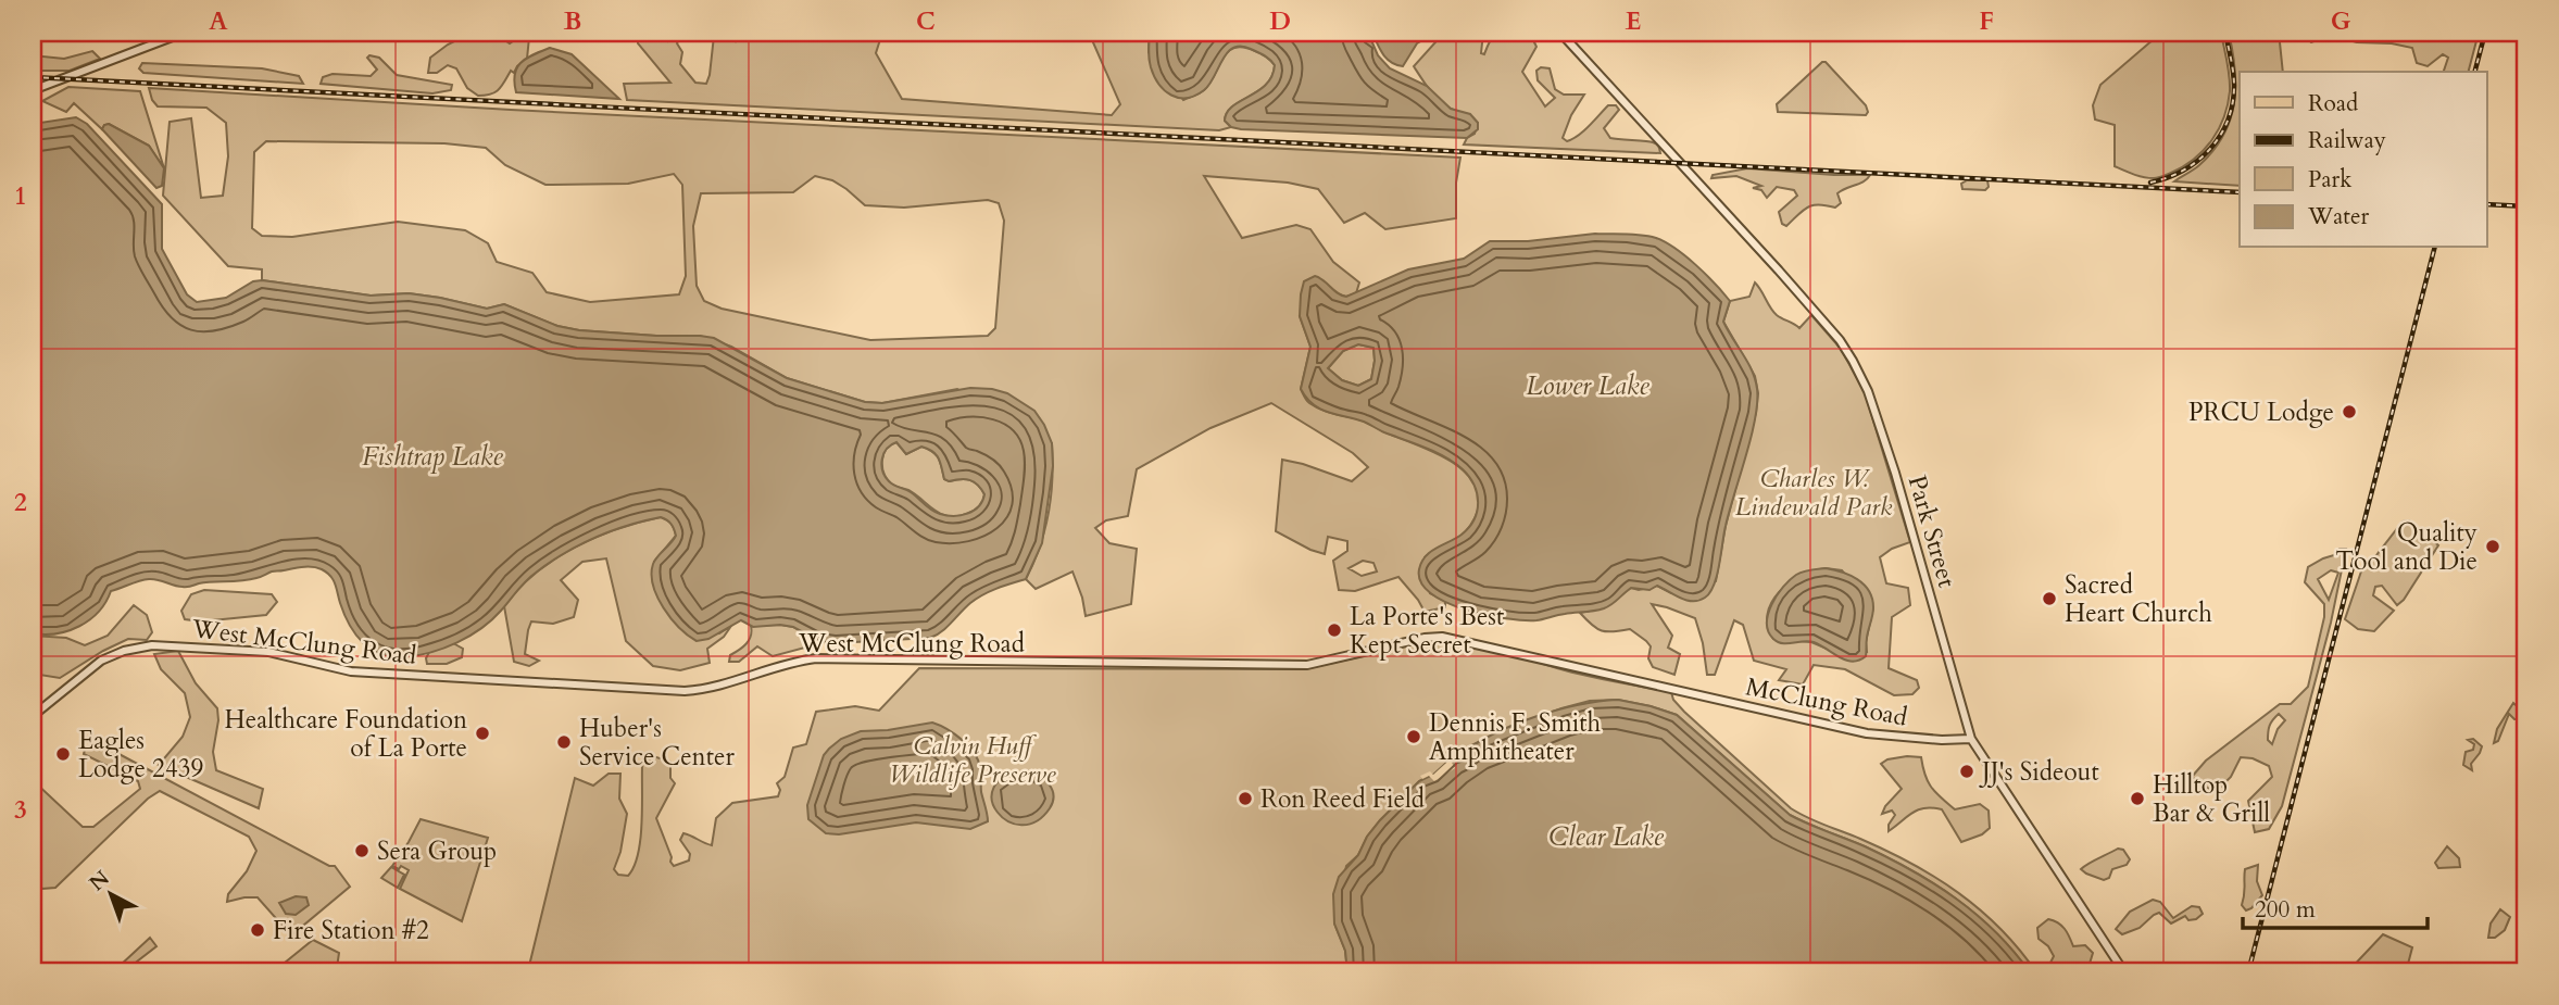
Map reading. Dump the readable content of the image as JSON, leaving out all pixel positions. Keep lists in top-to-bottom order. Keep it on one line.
{"streets":{"street":["Park Street","West McClung Road","McClung Road"]},"crossings":[["Park Street","McClung Road"],["West McClung Road","McClung Road"]],"water":["Lower Lake","Fishtrap Lake","Clear Lake"],"parks":["Charles W. Lindewald Park","Calvin Huff Wildlife Preserve"],"places":["PRCU Lodge","Quality Tool and Die","Sacred Heart Church","La Porte's Best Kept Secret","Healthcare Foundation of La Porte","Dennis F. Smith Amphitheater","Huber's Service Center","Eagles Lodge 2439","JJ's Sideout","Ron Reed Field","Hilltop Bar & Grill","Sera Group","Fire Station #2"],"legend":["Road","Railway","Park","Water"],"scale_bar":"200 m","north":"top left","grid":{"columns":["A","B","C","D","E","F","G"],"rows":["1","2","3"]}}
